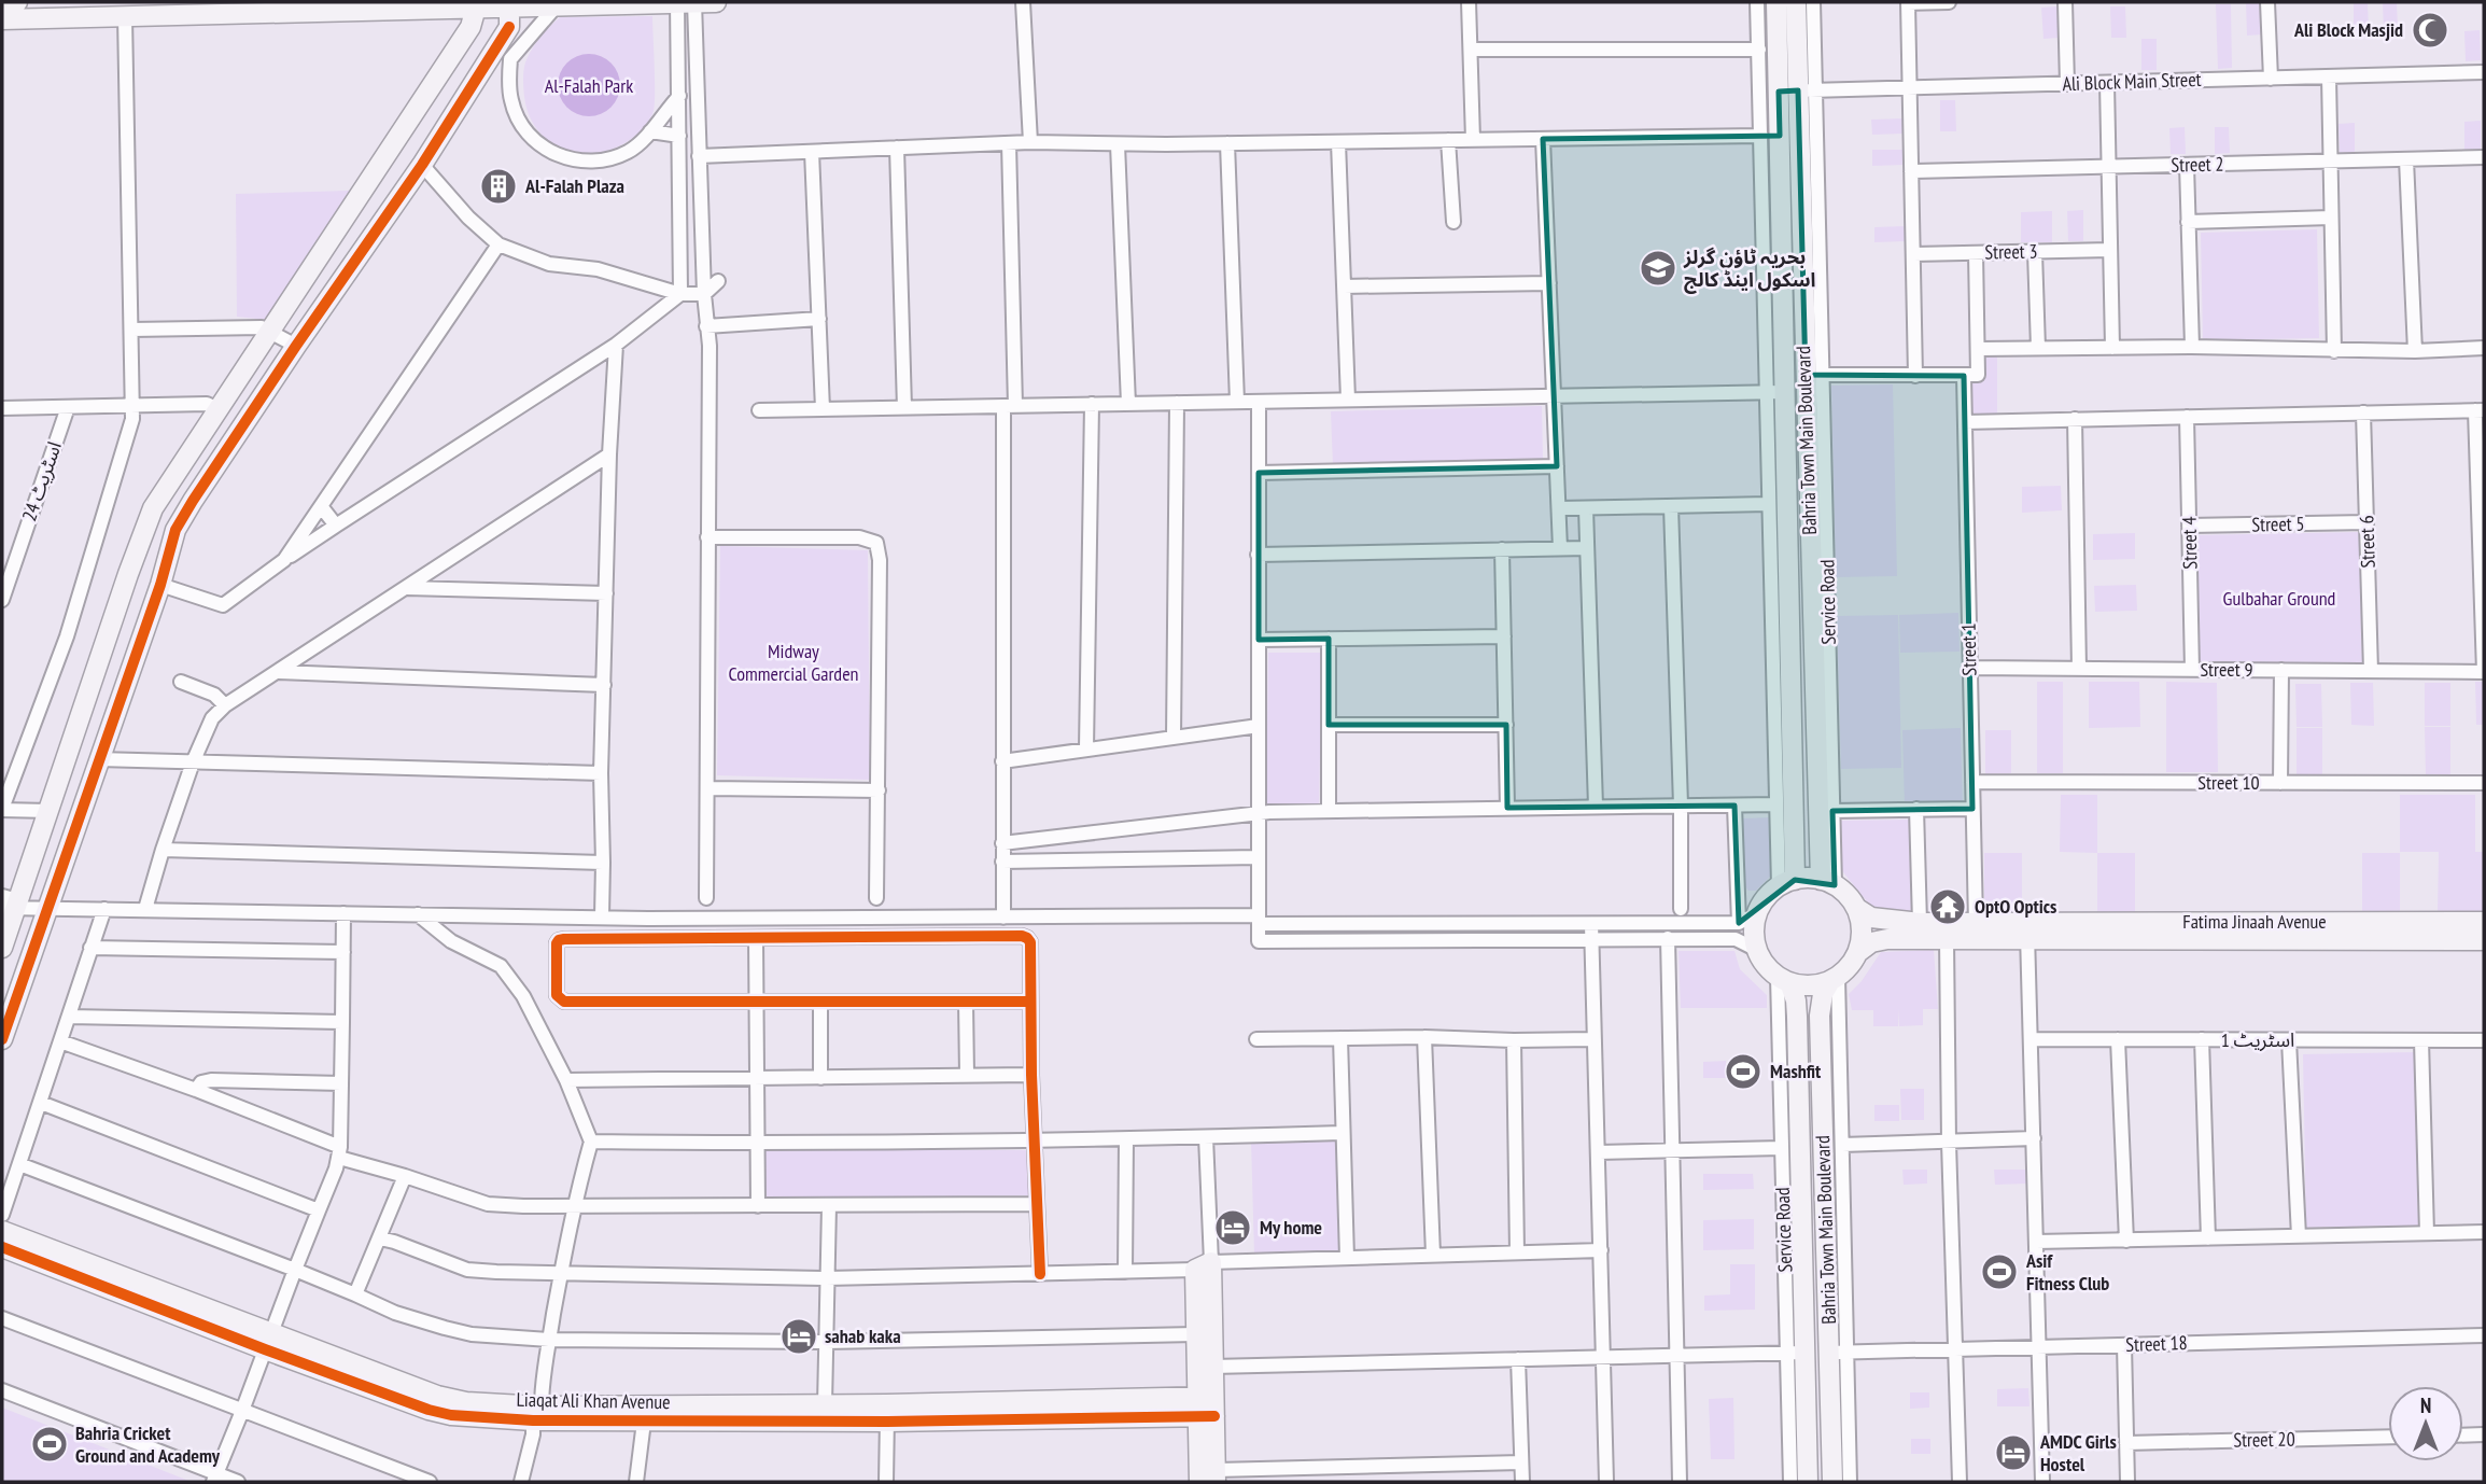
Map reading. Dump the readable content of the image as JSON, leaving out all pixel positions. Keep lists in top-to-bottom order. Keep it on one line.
{"streets":{"street":["Ali Block Main Street","Street 2","Street 3","Bahria Town Main Boulevard","اسٹریٹ 24","Street 5","Street 6","Street 4","Service Road","Street 1","Street 9","Street 10","Fatima Jinaah Avenue","اسٹریٹ 1","Street 18","Liaqat Ali Khan Avenue","Street 20"]},"crossings":[["Ali Block Main Street","Bahria Town Main Boulevard"],["Bahria Town Main Boulevard","Service Road"],["Bahria Town Main Boulevard","Fatima Jinaah Avenue"],["Bahria Town Main Boulevard","Street 18"],["Street 5","Street 6"],["Street 5","Street 4"],["Street 6","Street 9"],["Street 4","Street 9"],["Service Road","Fatima Jinaah Avenue"],["Street 1","Street 9"],["Street 1","Street 10"],["Street 1","Fatima Jinaah Avenue"]],"parks":["Al-Falah Park","Gulbahar Ground","Midway Commercial Garden"],"places":{"mosque":["Ali Block Masjid"],"building":["Al-Falah Plaza"],"school or university":["بحریہ ٹاؤن گرلز اسکول اینڈ کالج"],"temple":["OptO Optics"],"sports":["Mashfit","Asif Fitness Club","Bahria Cricket Ground and Academy"],"hotel":["My home","sahab kaka","AMDC Girls Hostel"]},"north":"top"}
